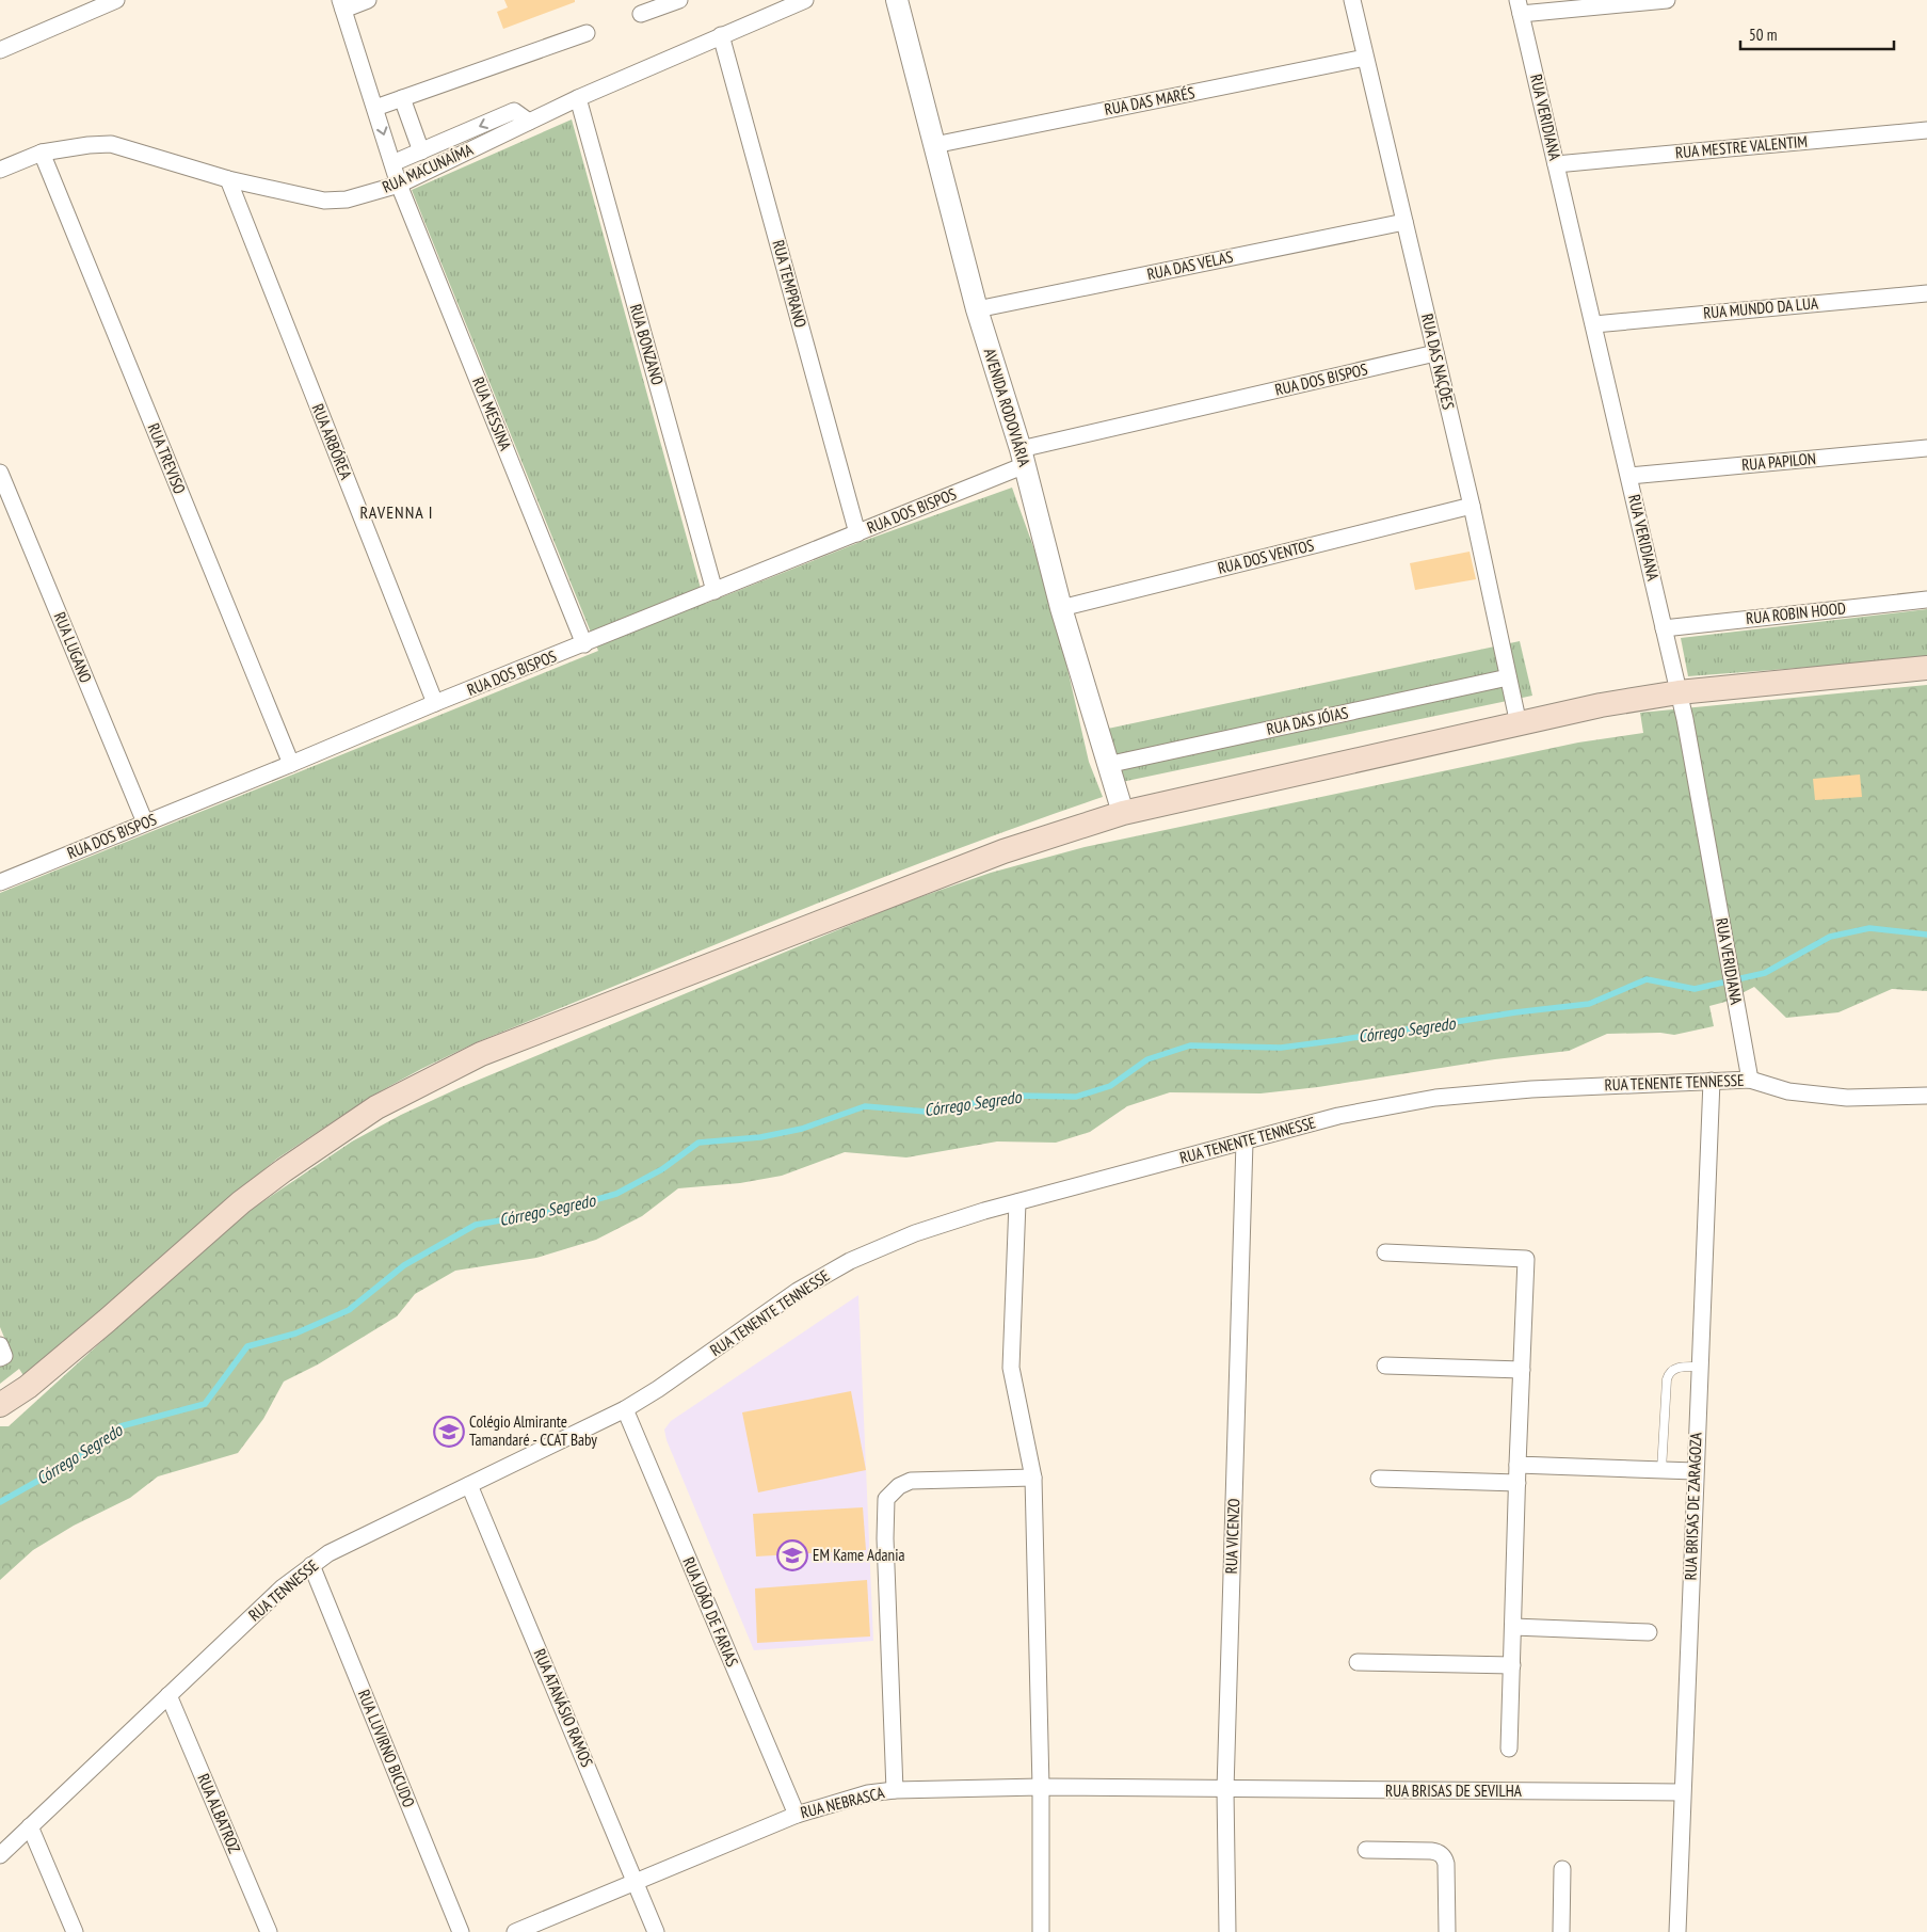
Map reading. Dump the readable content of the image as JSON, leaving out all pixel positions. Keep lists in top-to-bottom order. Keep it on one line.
{"streets":{"street":["RUA DAS MARÉS","RUA VERIDIANA","RUA MESTRE VALENTIM","RUA MACUNAÍMA","RUA DAS VELAS","RUA TEMPRANO","RUA MUNDO DA LUA","RUA BONZANO","RUA DAS NAÇÕES","RUA DOS BISPOS","AVENIDA RODOVIÁRIA","RUA MESSINA","RUA ARBÓREA","RUA TREVISO","RUA PAPILON","RUA DOS VENTOS","RUA ROBIN HOOD","RUA LUGANO","RUA DAS JÓIAS","RUA TENENTE TENNESSE","RUA BRISAS DE ZARAGOZA","RUA VICENZO","RUA TENNESSE","RUA JOÃO DE FARIAS","RUA ATANÁSIO RAMOS","RUA LUVIRNO BICUDO","RUA BRISAS DE SEVILHA","RUA NEBRASCA","RUA ALBATROZ"]},"crossings":[["RUA DAS MARÉS","RUA DAS NAÇÕES"],["RUA DAS MARÉS","AVENIDA RODOVIÁRIA"],["RUA VERIDIANA","RUA MESTRE VALENTIM"],["RUA VERIDIANA","RUA MUNDO DA LUA"],["RUA VERIDIANA","RUA PAPILON"],["RUA VERIDIANA","RUA ROBIN HOOD"],["RUA VERIDIANA","RUA TENENTE TENNESSE"],["RUA MACUNAÍMA","RUA TEMPRANO"],["RUA MACUNAÍMA","RUA BONZANO"],["RUA MACUNAÍMA","RUA MESSINA"],["RUA MACUNAÍMA","RUA ARBÓREA"],["RUA MACUNAÍMA","RUA TREVISO"],["RUA DAS VELAS","RUA DAS NAÇÕES"],["RUA DAS VELAS","AVENIDA RODOVIÁRIA"],["RUA TEMPRANO","RUA DOS BISPOS"],["RUA BONZANO","RUA DOS BISPOS"],["RUA DAS NAÇÕES","RUA DOS BISPOS"],["RUA DAS NAÇÕES","RUA DOS VENTOS"],["RUA DAS NAÇÕES","RUA DAS JÓIAS"],["RUA DOS BISPOS","AVENIDA RODOVIÁRIA"],["RUA DOS BISPOS","RUA MESSINA"],["RUA DOS BISPOS","RUA ARBÓREA"],["RUA DOS BISPOS","RUA TREVISO"],["RUA DOS BISPOS","RUA LUGANO"],["AVENIDA RODOVIÁRIA","RUA DOS VENTOS"],["AVENIDA RODOVIÁRIA","RUA DAS JÓIAS"],["RUA TENENTE TENNESSE","RUA BRISAS DE ZARAGOZA"],["RUA TENENTE TENNESSE","RUA VICENZO"],["RUA TENENTE TENNESSE","RUA TENNESSE"],["RUA TENENTE TENNESSE","RUA JOÃO DE FARIAS"],["RUA BRISAS DE ZARAGOZA","RUA BRISAS DE SEVILHA"],["RUA VICENZO","RUA BRISAS DE SEVILHA"],["RUA VICENZO","RUA NEBRASCA"],["RUA TENNESSE","RUA JOÃO DE FARIAS"],["RUA TENNESSE","RUA ATANÁSIO RAMOS"],["RUA TENNESSE","RUA LUVIRNO BICUDO"],["RUA TENNESSE","RUA ALBATROZ"],["RUA JOÃO DE FARIAS","RUA NEBRASCA"],["RUA ATANÁSIO RAMOS","RUA NEBRASCA"],["RUA BRISAS DE SEVILHA","RUA NEBRASCA"]],"districts":["RAVENNA I"],"water":["Córrego Segredo"],"places":{"school or university":["Colégio Almirante Tamandaré - CCAT Baby","EM Kame Adania"]},"scale_bar":"50 m"}
